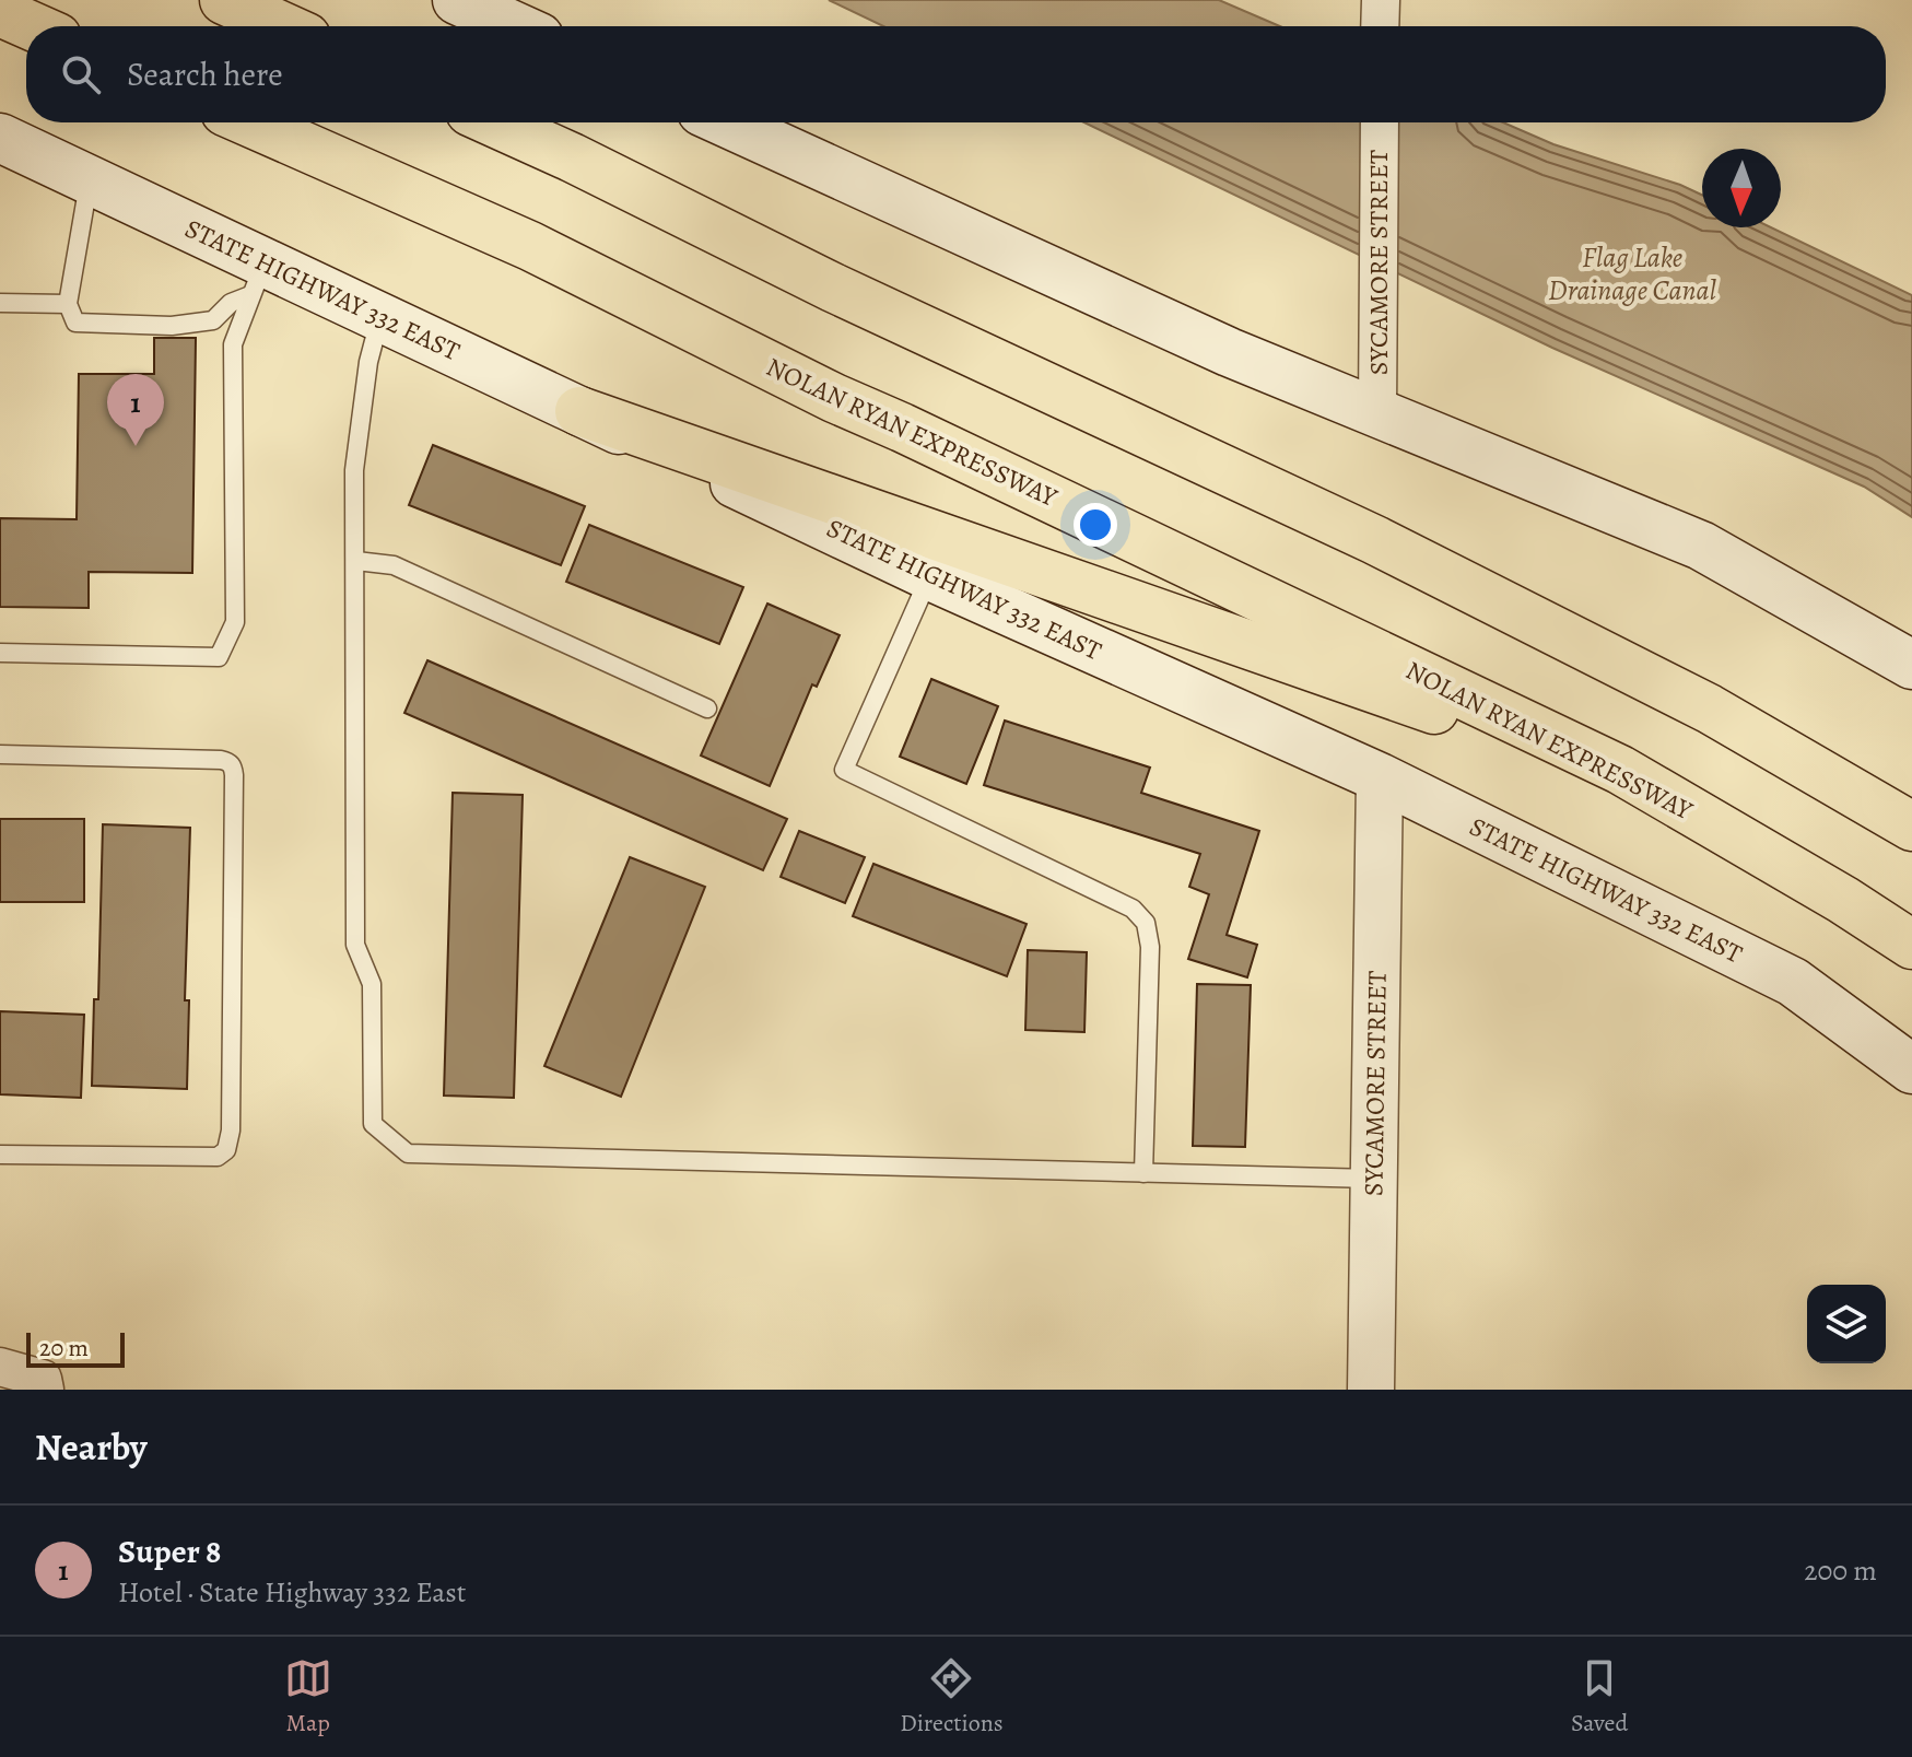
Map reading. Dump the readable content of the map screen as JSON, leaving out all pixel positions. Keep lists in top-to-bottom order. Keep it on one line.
{"streets":{"highway":["NOLAN RYAN EXPRESSWAY"],"main road":["STATE HIGHWAY 332 EAST"],"street":["SYCAMORE STREET"]},"crossings":[["SYCAMORE STREET","STATE HIGHWAY 332 EAST"]],"water":["Flag Lake Drainage Canal"],"scale_bar":"20 m","north":"bottom","page":{"search":"Search here","pins":"1","scale":"20 m","heading":"Nearby","list":[{"mark":"1","name":"Super 8","note":"Hotel · State Highway 332 East","value":"200 m"}],"nav":["Map","Directions","Saved"]}}
